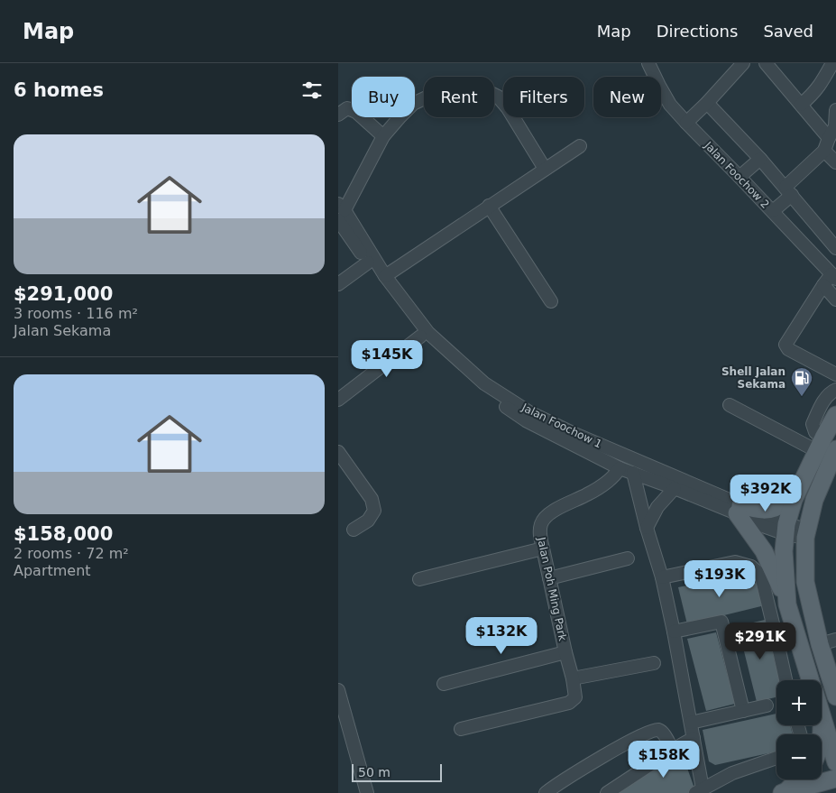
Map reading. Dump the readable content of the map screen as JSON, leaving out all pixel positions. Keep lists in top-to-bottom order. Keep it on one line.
{"streets":{"street":["Jalan Foochow 2","Jalan Foochow 1","Jalan Poh Ming Park"]},"crossings":[["Jalan Foochow 1","Jalan Poh Ming Park"]],"places":{"fuel station":["Shell Jalan Sekama"]},"scale_bar":"50 m","page":{"header":"Map","nav":["Map","Directions","Saved"],"heading":"6 homes","chip":["Buy","Rent","Filters","New"],"list":[{"name":"$291,000","note":"3 rooms · 116 m² · Jalan Sekama"},{"name":"$158,000","note":"2 rooms · 72 m² · Apartment"}],"price":["$145K","$392K","$193K","$132K","$291K","$158K"],"map_buttons":["+","−"],"scale":"50 m"}}
